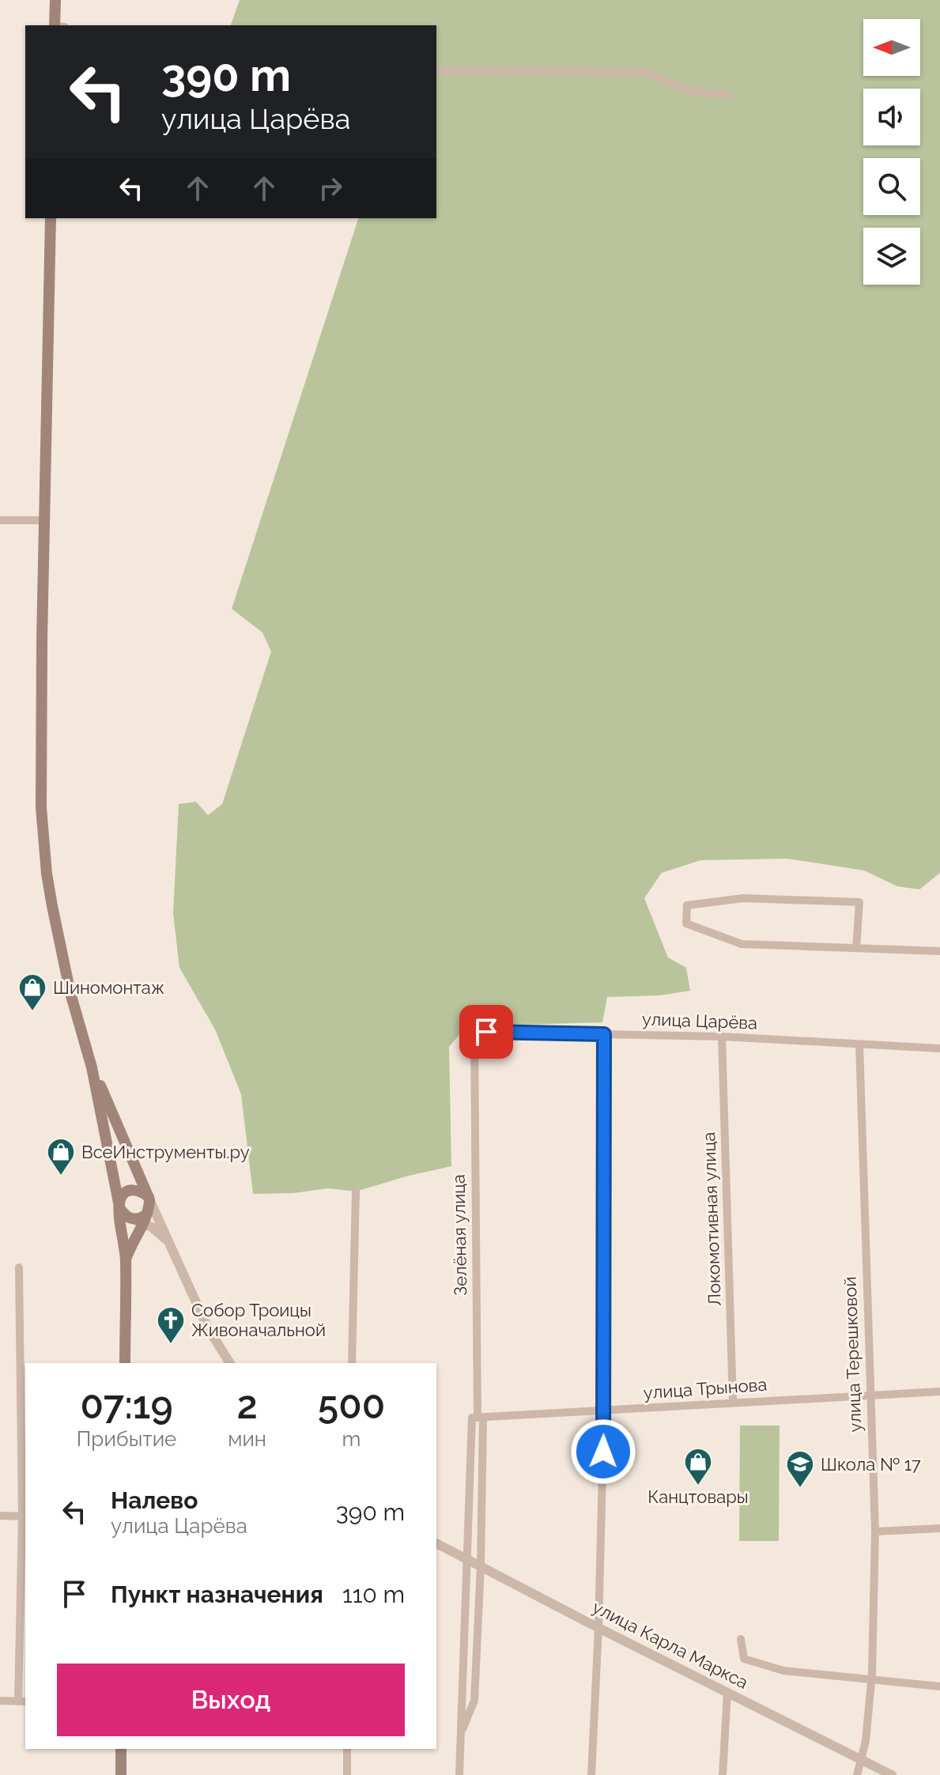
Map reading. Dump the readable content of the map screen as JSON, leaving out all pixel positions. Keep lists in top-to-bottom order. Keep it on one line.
{"streets":{"street":["улица Царёва","Локомотивная улица","Зелёная улица","улица Терешковой","улица Трынова","улица Карла Маркса"]},"crossings":[["улица Царёва","Локомотивная улица"],["улица Царёва","Зелёная улица"],["улица Царёва","улица Терешковой"],["Локомотивная улица","улица Трынова"],["Зелёная улица","улица Трынова"],["Зелёная улица","улица Карла Маркса"],["улица Терешковой","улица Трынова"],["улица Терешковой","улица Карла Маркса"]],"places":{"shop":["Шиномонтаж","ВсеИнструменты.ру","Канцтовары"],"church":["Собор Троицы Живоначальной"],"school or university":["Школа № 17"]},"north":"left","page":{"turn":["390 m","улица Царёва"],"eta":["07:19","Прибытие","2","мин","500","m"],"list":[{"name":"Налево","note":"улица Царёва","value":"390 m"},{"name":"Пункт назначения","value":"110 m"}],"buttons":"Выход"}}
